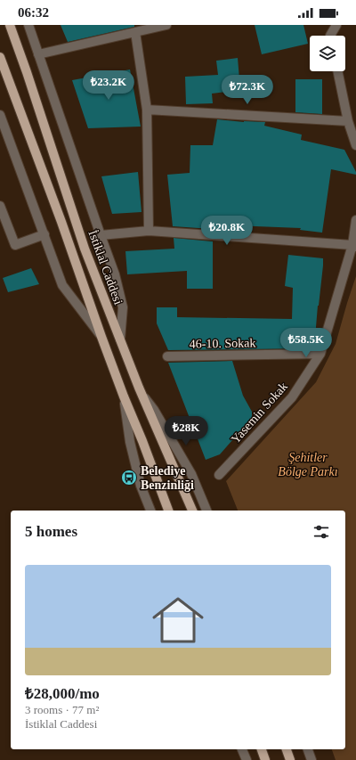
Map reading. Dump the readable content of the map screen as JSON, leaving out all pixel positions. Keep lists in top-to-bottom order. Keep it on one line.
{"streets":{"main road":["İstiklal Caddesi"],"street":["46-10. Sokak","Yasemin Sokak"]},"crossings":[["46-10. Sokak","Yasemin Sokak"]],"parks":["Şehitler Bölge Parkı"],"places":{"bus stop":["Belediye Benzinliği"]},"page":{"status":"06:32","price":["₺23.2K","₺72.3K","₺20.8K","₺58.5K","₺28K"],"heading":"5 homes","list":[{"name":"₺28,000/mo","note":"3 rooms · 77 m² · İstiklal Caddesi"}]}}
